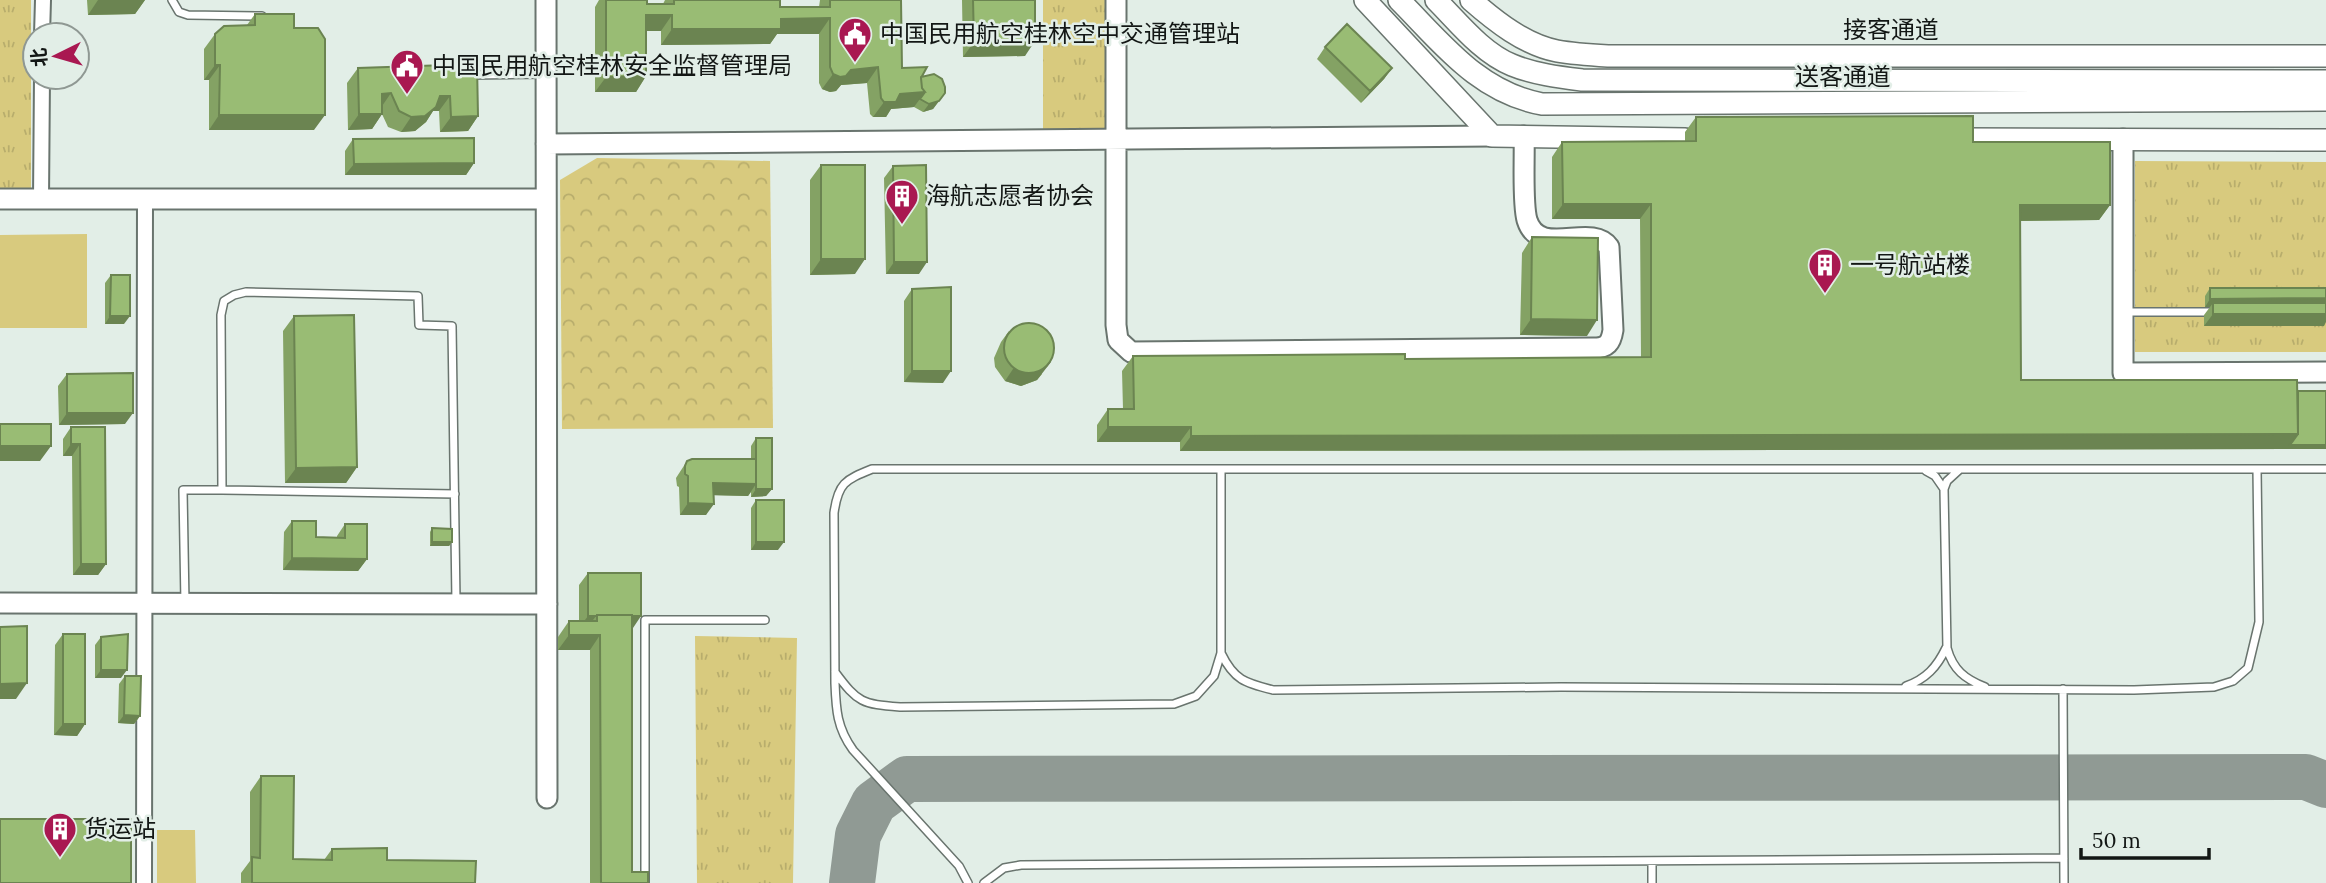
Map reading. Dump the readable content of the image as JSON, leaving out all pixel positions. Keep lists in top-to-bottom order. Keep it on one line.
{"streets":{"main road":["接客通道","送客通道"]},"places":{"public building":["中国民用航空桂林空中交通管理站","中国民用航空桂林安全监督管理局"],"building":["海航志愿者协会","一号航站楼","货运站"]},"scale_bar":"50 m","north":"left"}
